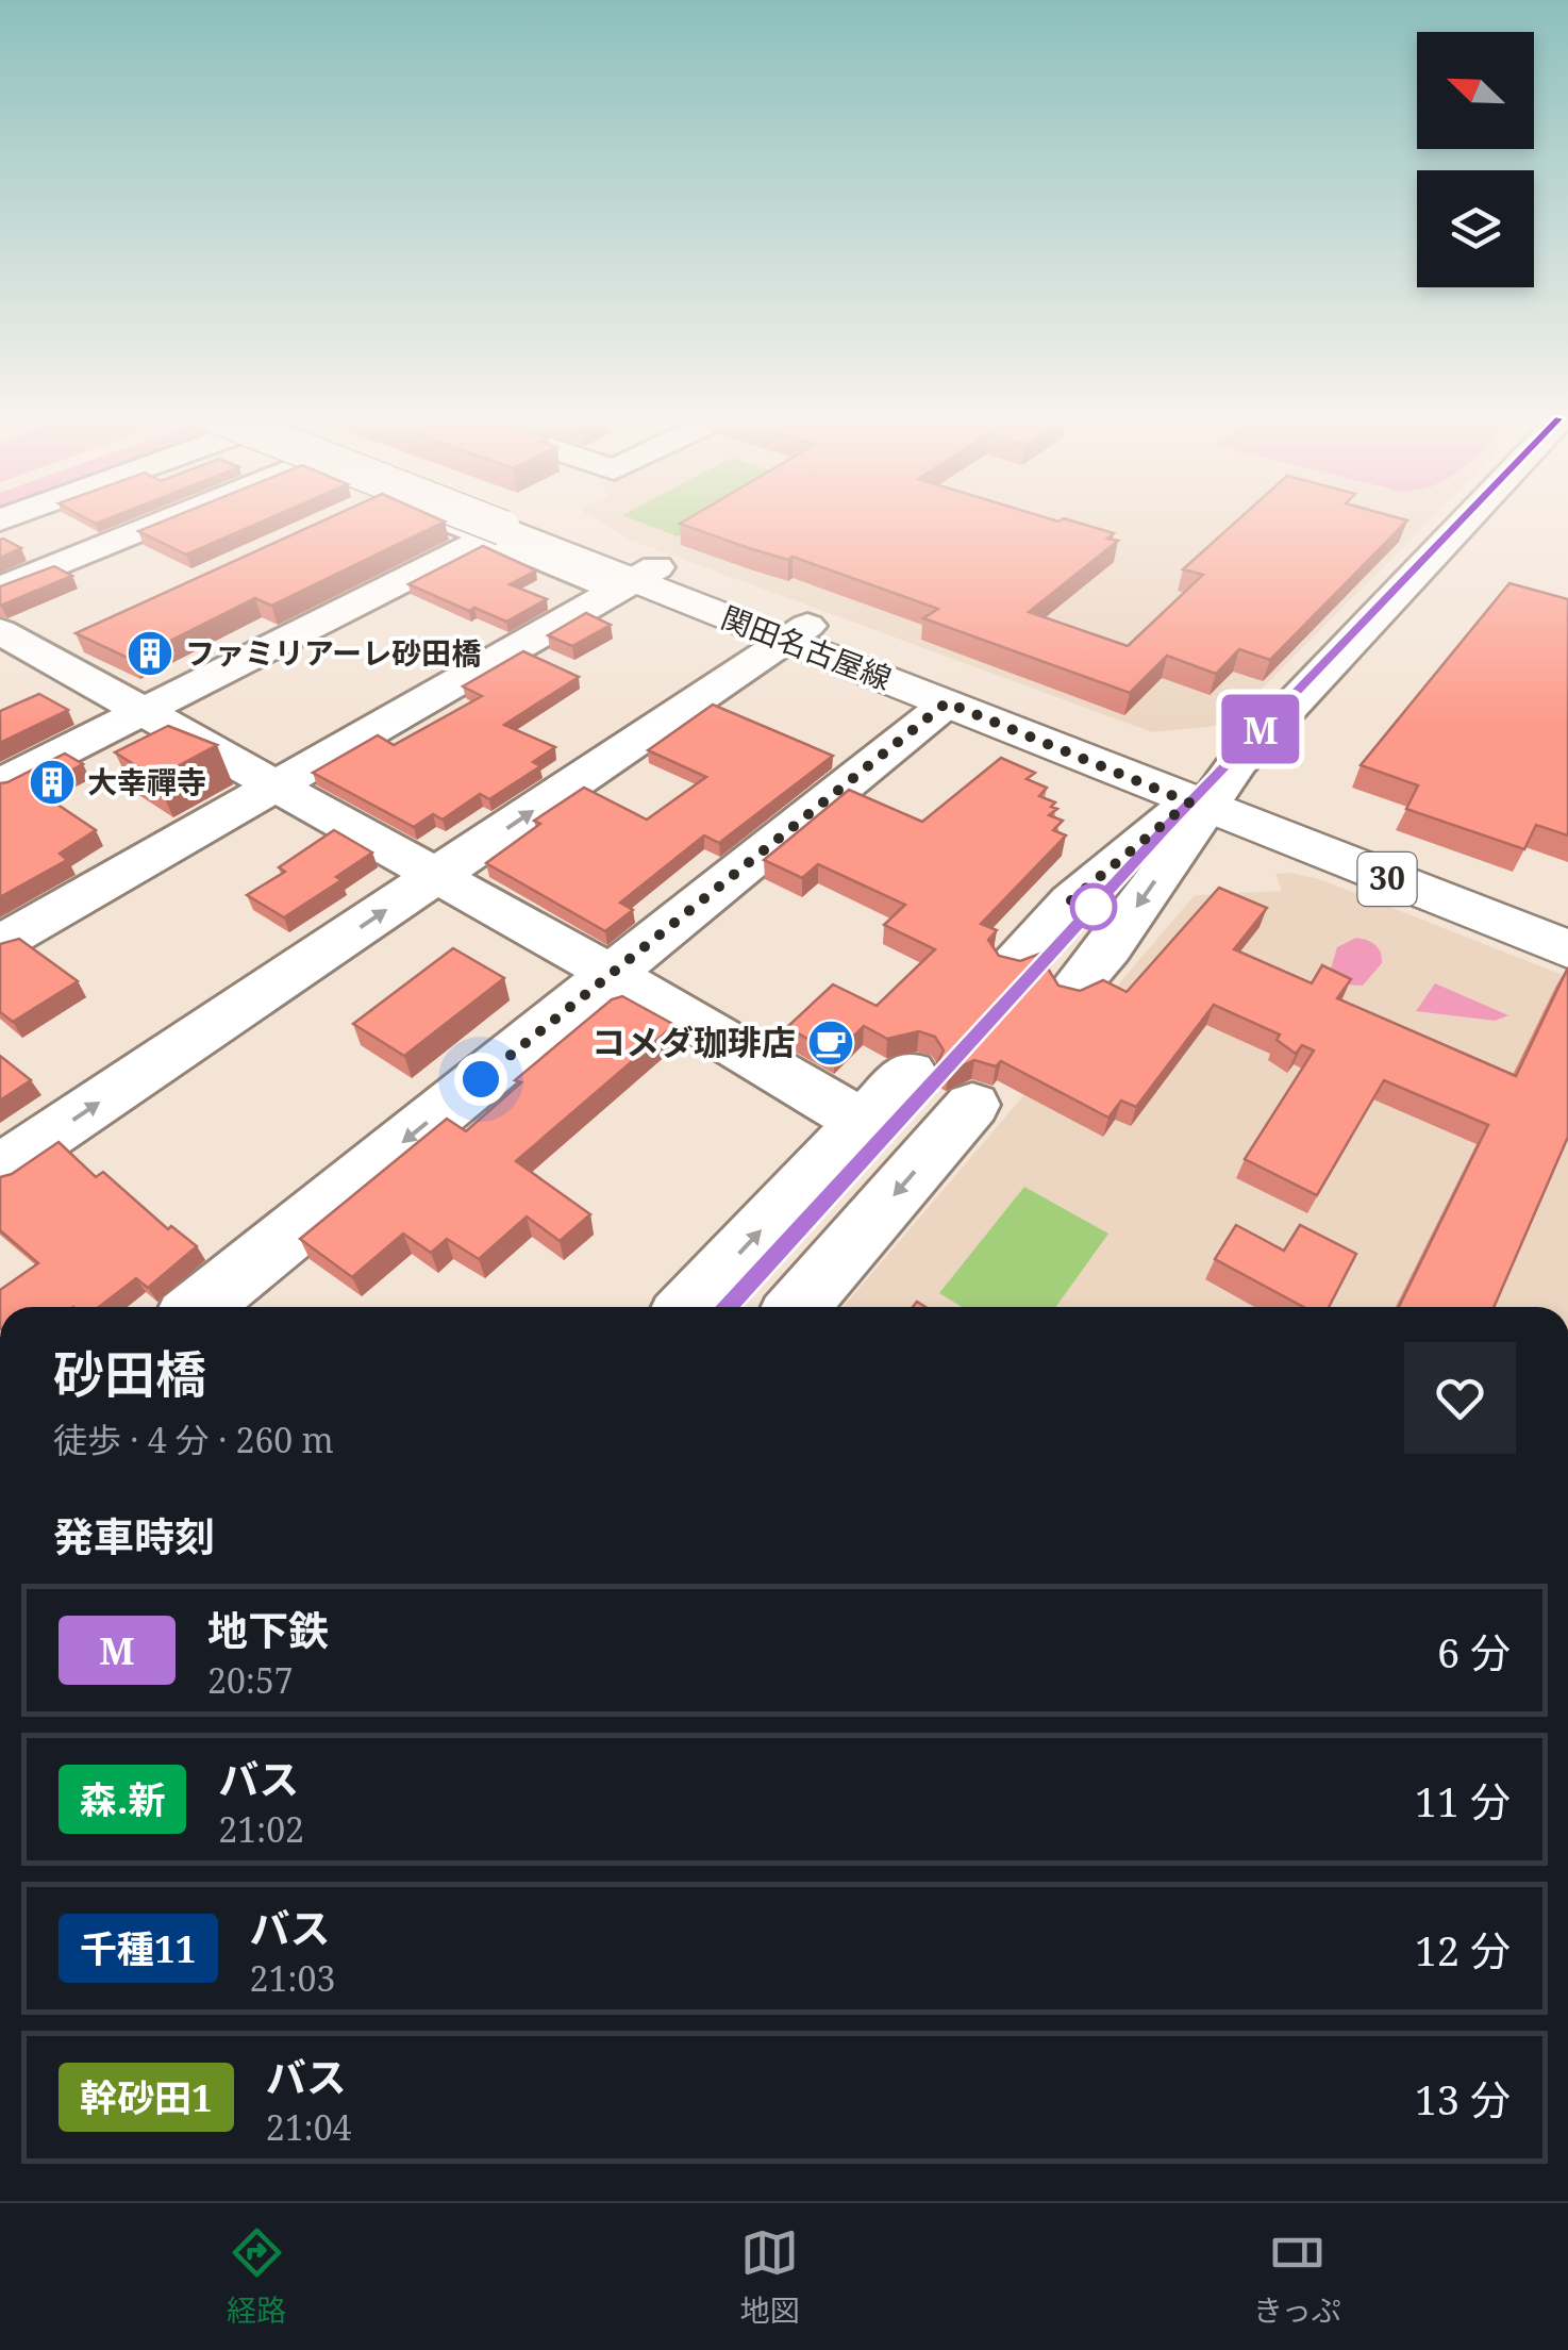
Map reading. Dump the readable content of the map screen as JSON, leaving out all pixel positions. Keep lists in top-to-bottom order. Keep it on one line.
{"streets":{"main road":["関田名古屋線","30"]},"places":{"building":["ファミリアーレ砂田橋","大幸禪寺"],"cafe":["コメダ珈琲店"]},"lines":["metro line M"],"north":"top left","page":{"on_map":"M","heading":[["砂田橋","徒歩 · 4 分 · 260 m"],"発車時刻"],"list":[{"mark":"M","name":"地下鉄","note":"20:57","value":"6 分"},{"mark":"森.新","name":"バス","note":"21:02","value":"11 分"},{"mark":"千種11","name":"バス","note":"21:03","value":"12 分"},{"mark":"幹砂田1","name":"バス","note":"21:04","value":"13 分"}],"tabs":["経路","地図","きっぷ"]}}
